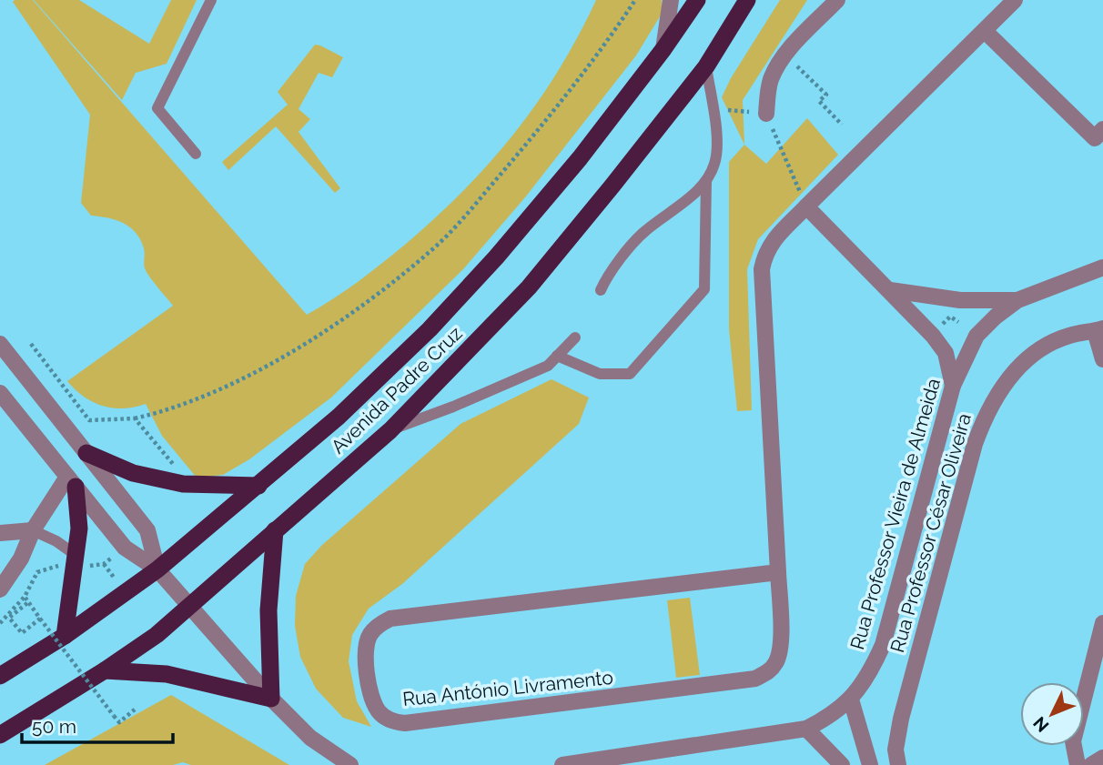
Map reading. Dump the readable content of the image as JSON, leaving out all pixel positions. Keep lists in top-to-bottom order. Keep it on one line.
{"streets":{"highway":["Avenida Padre Cruz"],"street":["Rua Professor Vieira de Almeida","Rua Professor César Oliveira","Rua António Livramento"]},"scale_bar":"50 m","north":"bottom left"}
